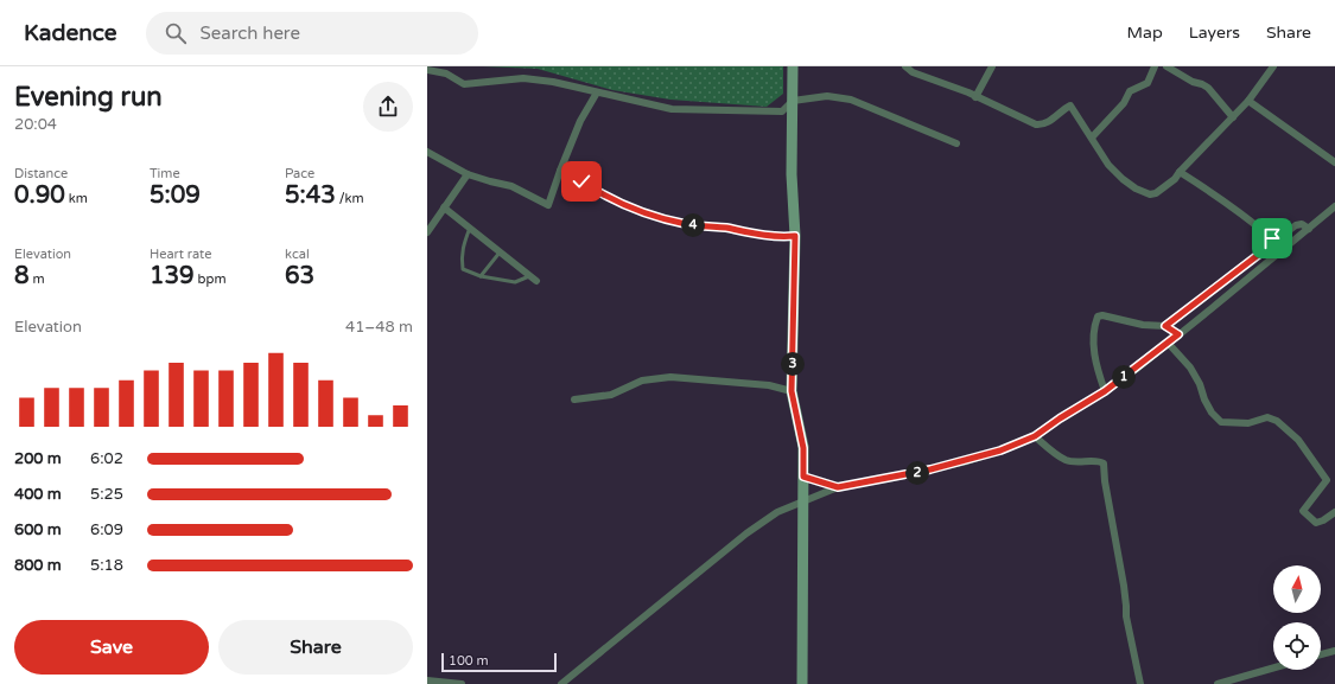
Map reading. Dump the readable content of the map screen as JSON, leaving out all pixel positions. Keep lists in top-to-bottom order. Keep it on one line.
{"scale_bar":"100 m","north":"top","page":{"header":"Kadence","search":"Search here","nav":["Map","Layers","Share"],"heading":["Evening run","20:04"],"stats":[["Distance","0.90 km"],["Time","5:09"],["Pace","5:43 /km"],["Elevation","8 m"],["Heart rate","139 bpm"],["kcal","63"]],"pins":["4","3","1","2"],"chart":["Elevation","41–48 m"],"list":[{"name":"200 m","note":"6:02"},{"name":"400 m","note":"5:25"},{"name":"600 m","note":"6:09"},{"name":"800 m","note":"5:18"}],"buttons":["Save","Share"],"scale":"100 m"}}
